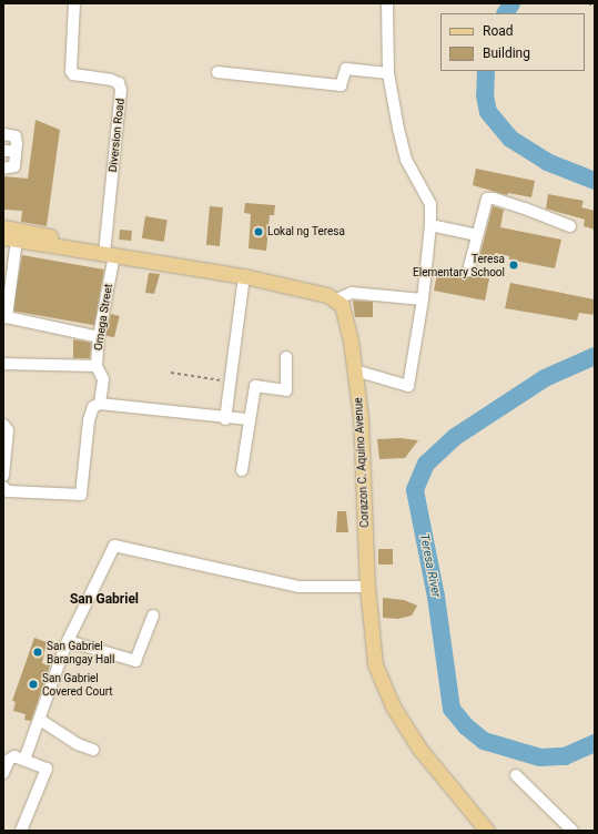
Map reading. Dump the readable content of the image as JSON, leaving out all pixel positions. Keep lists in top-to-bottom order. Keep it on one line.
{"streets":{"main road":["Corazon C. Aquino Avenue"],"street":["Diversion Road","Omega Street"]},"crossings":[["Diversion Road","Omega Street"]],"districts":["San Gabriel"],"water":["Teresa River"],"places":["Lokal ng Teresa","Teresa Elementary School","San Gabriel Barangay Hall","San Gabriel Covered Court"],"legend":["Road","Building"]}
